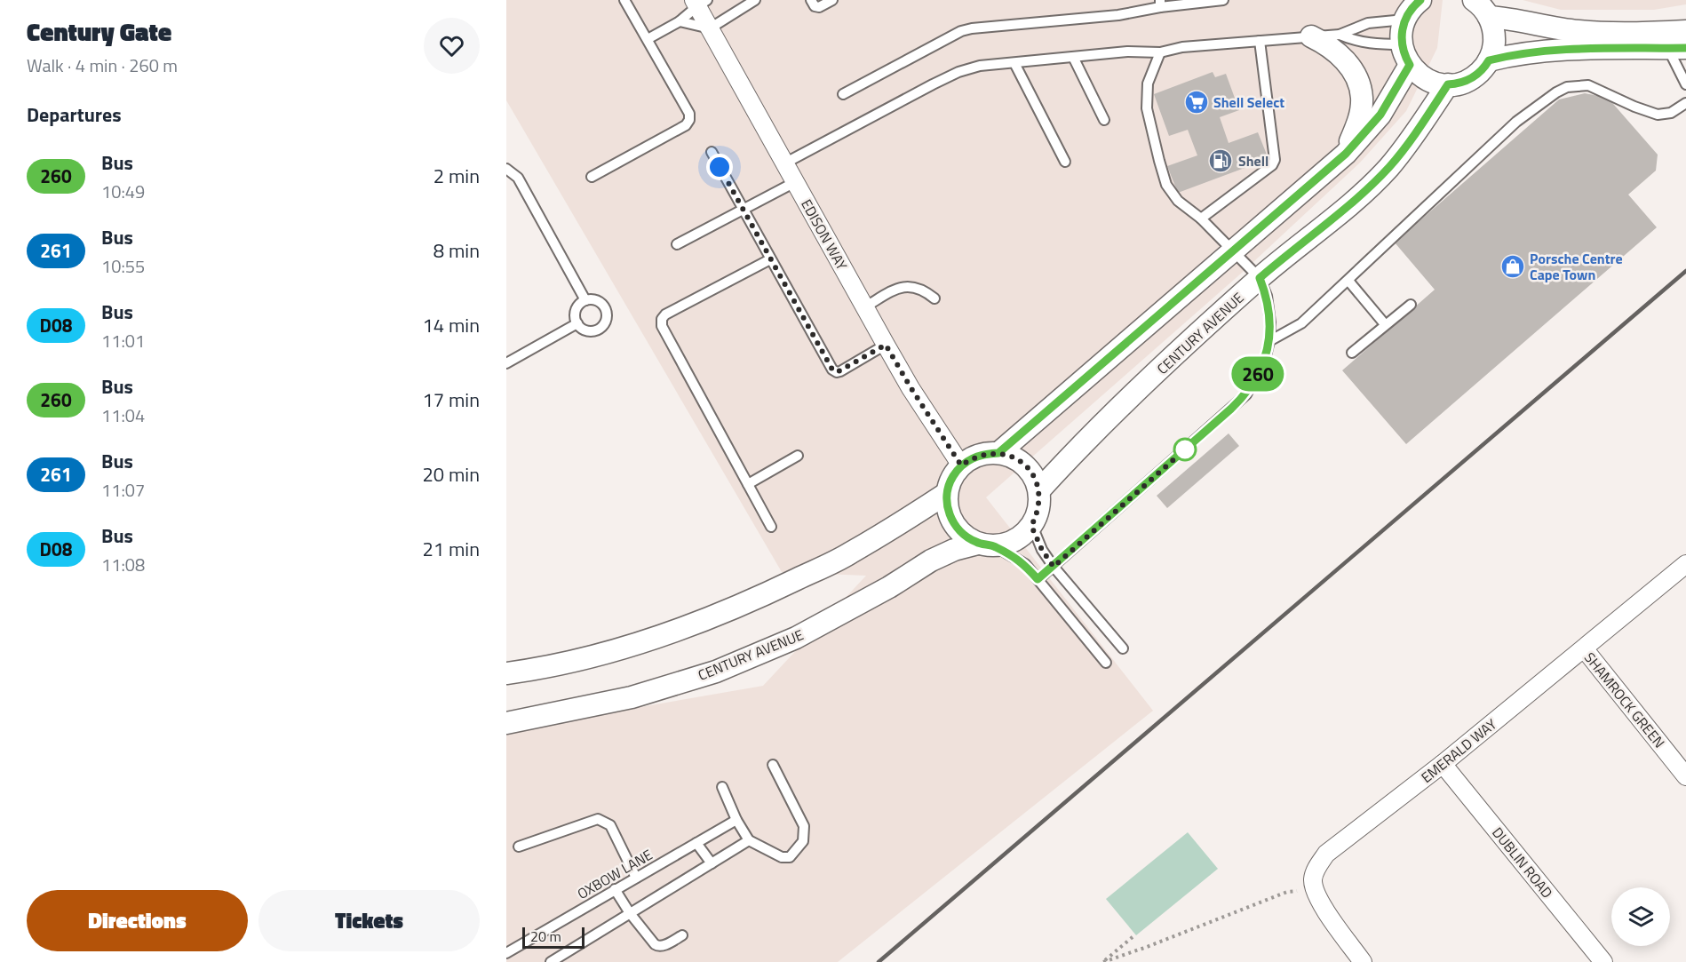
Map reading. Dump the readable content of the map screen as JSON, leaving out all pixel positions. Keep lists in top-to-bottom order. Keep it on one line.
{"streets":{"street":["EDISON WAY","CENTURY AVENUE","SHAMROCK GREEN","EMERALD WAY","DUBLIN ROAD"],"lane":["OXBOW LANE"]},"crossings":[["EDISON WAY","CENTURY AVENUE"],["SHAMROCK GREEN","EMERALD WAY"],["EMERALD WAY","DUBLIN ROAD"]],"places":{"supermarket":["Shell Select"],"fuel station":["Shell"],"shop":["Porsche Centre Cape Town"]},"lines":["bus line 260"],"scale_bar":"20 m","page":{"heading":[["Century Gate","Walk · 4 min · 260 m"],"Departures"],"on_map":"260","list":[{"mark":"260","name":"Bus","note":"10:49","value":"2 min"},{"mark":"261","name":"Bus","note":"10:55","value":"8 min"},{"mark":"D08","name":"Bus","note":"11:01","value":"14 min"},{"mark":"260","name":"Bus","note":"11:04","value":"17 min"},{"mark":"261","name":"Bus","note":"11:07","value":"20 min"},{"mark":"D08","name":"Bus","note":"11:08","value":"21 min"}],"buttons":["Directions","Tickets"],"scale":"20 m"}}
